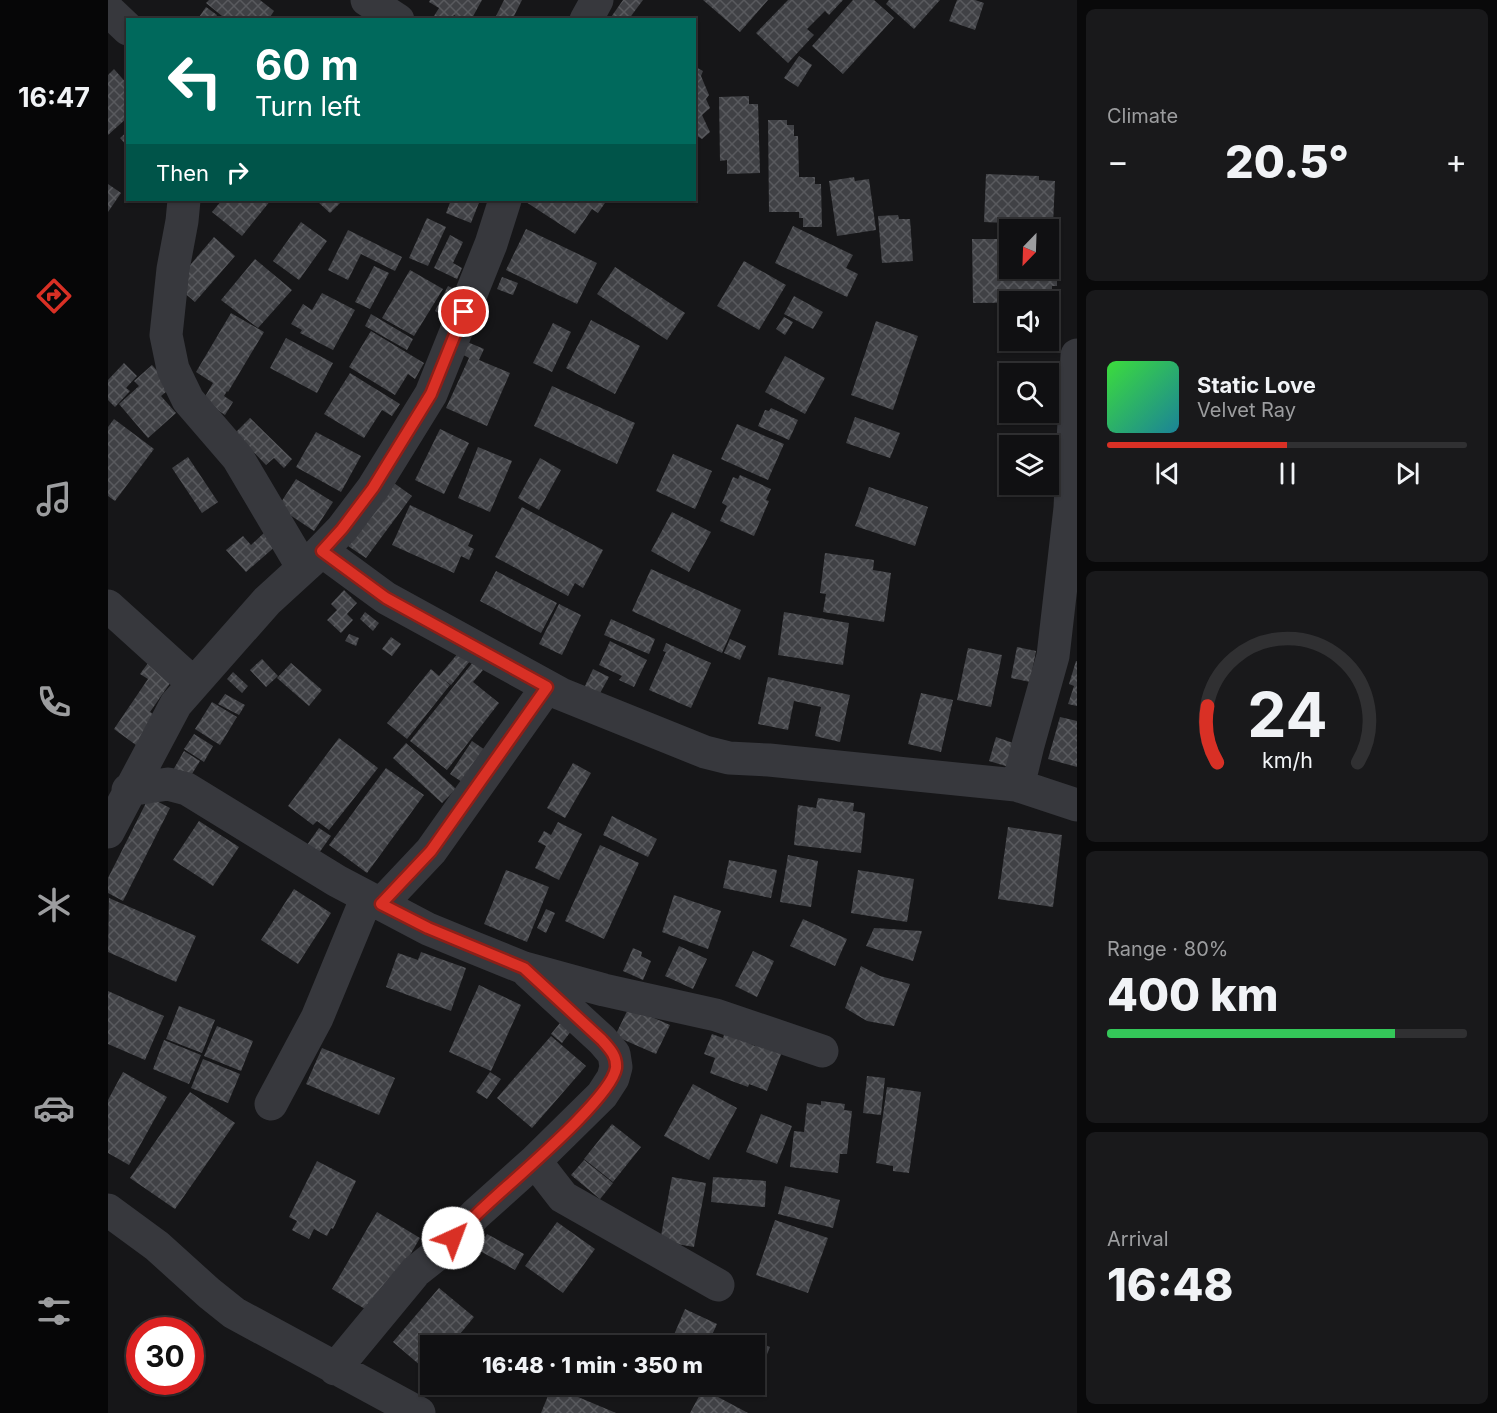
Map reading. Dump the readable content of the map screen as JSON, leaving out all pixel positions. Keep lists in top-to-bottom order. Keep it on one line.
{"north":"bottom left","page":{"tabs":"16:47","tile":["Climate",["Range · 80%","400 km"],["Arrival","16:48"]],"turn":["60 m","Turn left"],"heat":["−","20.5°","+"],"then":"Then","song":["Static Love","Velvet Ray"],"limit":"30","trip":"16:48 · 1 min · 350 m","gauge":["24","km/h"]}}
